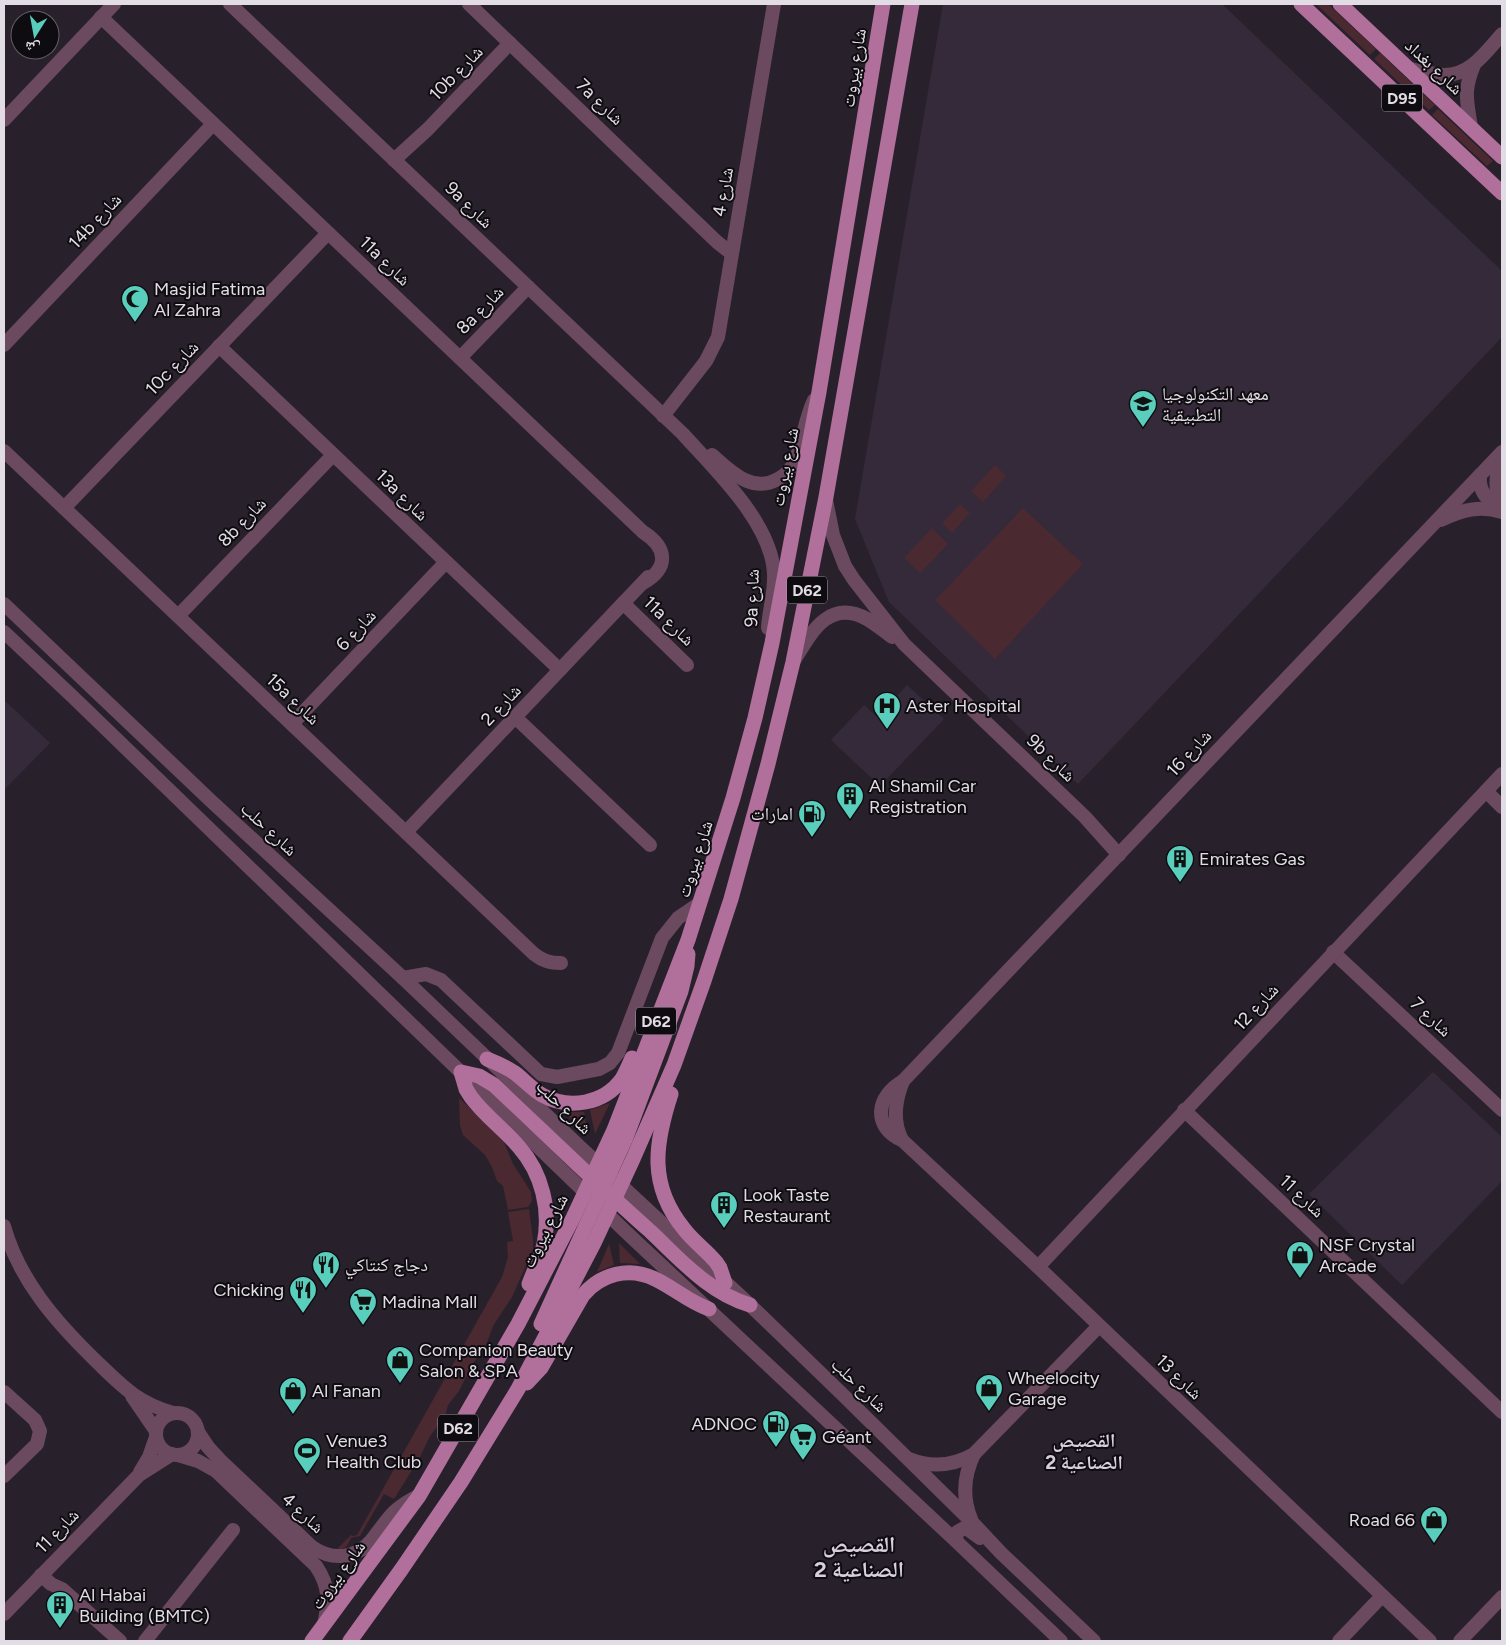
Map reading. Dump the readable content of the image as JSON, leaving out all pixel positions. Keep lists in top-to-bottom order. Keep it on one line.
{"streets":{"main road":["شارع بغداد","شارع بيروت","D95","D62"],"street":["10b شارع","7a شارع","شارع 4","9a شارع","14b شارع","11a شارع","8a شارع","10c شارع","13a شارع","8b شارع","شارع 6","15a شارع","شارع 2","شارع 16","9b شارع","شارع حلب","شارع 12","شارع 7","شارع 11","شارع 13"]},"crossings":[["شارع بيروت","شارع 4"],["شارع بيروت","9a شارع"],["شارع بيروت","شارع حلب"],["10b شارع","7a شارع"],["10b شارع","9a شارع"],["7a شارع","شارع 4"],["شارع 4","9a شارع"],["شارع 4","شارع 11"],["9a شارع","8a شارع"],["14b شارع","11a شارع"],["11a شارع","8a شارع"],["11a شارع","10c شارع"],["11a شارع","شارع 2"],["10c شارع","13a شارع"],["10c شارع","15a شارع"],["13a شارع","8b شارع"],["13a شارع","شارع 6"],["13a شارع","شارع 2"],["8b شارع","15a شارع"],["D62","9b شارع"],["D62","شارع حلب"],["شارع 6","15a شارع"],["15a شارع","شارع 2"],["شارع 16","9b شارع"],["شارع 16","شارع 13"],["شارع 12","شارع 7"],["شارع 12","شارع 11"],["شارع 12","شارع 13"]],"districts":["القصيص الصناعية 2","القصيص الصناعية 2"],"places":{"mosque":["Masjid Fatima Al Zahra"],"school or university":["معهد التكنولوجيا التطبيقية"],"hospital":["Aster Hospital"],"building":["Al Shamil Car Registration","Emirates Gas","Look Taste Restaurant","Al Habai Building (BMTC)"],"fuel station":["امارات","ADNOC"],"shop":["NSF Crystal Arcade","Companion Beauty Salon & SPA","Wheelocity Garage","Al Fanan","Road 66"],"restaurant":["دجاج كنتاكي","Chicking"],"supermarket":["Madina Mall","Géant"],"sports":["Venue3 Health Club"]},"north":"bottom"}
